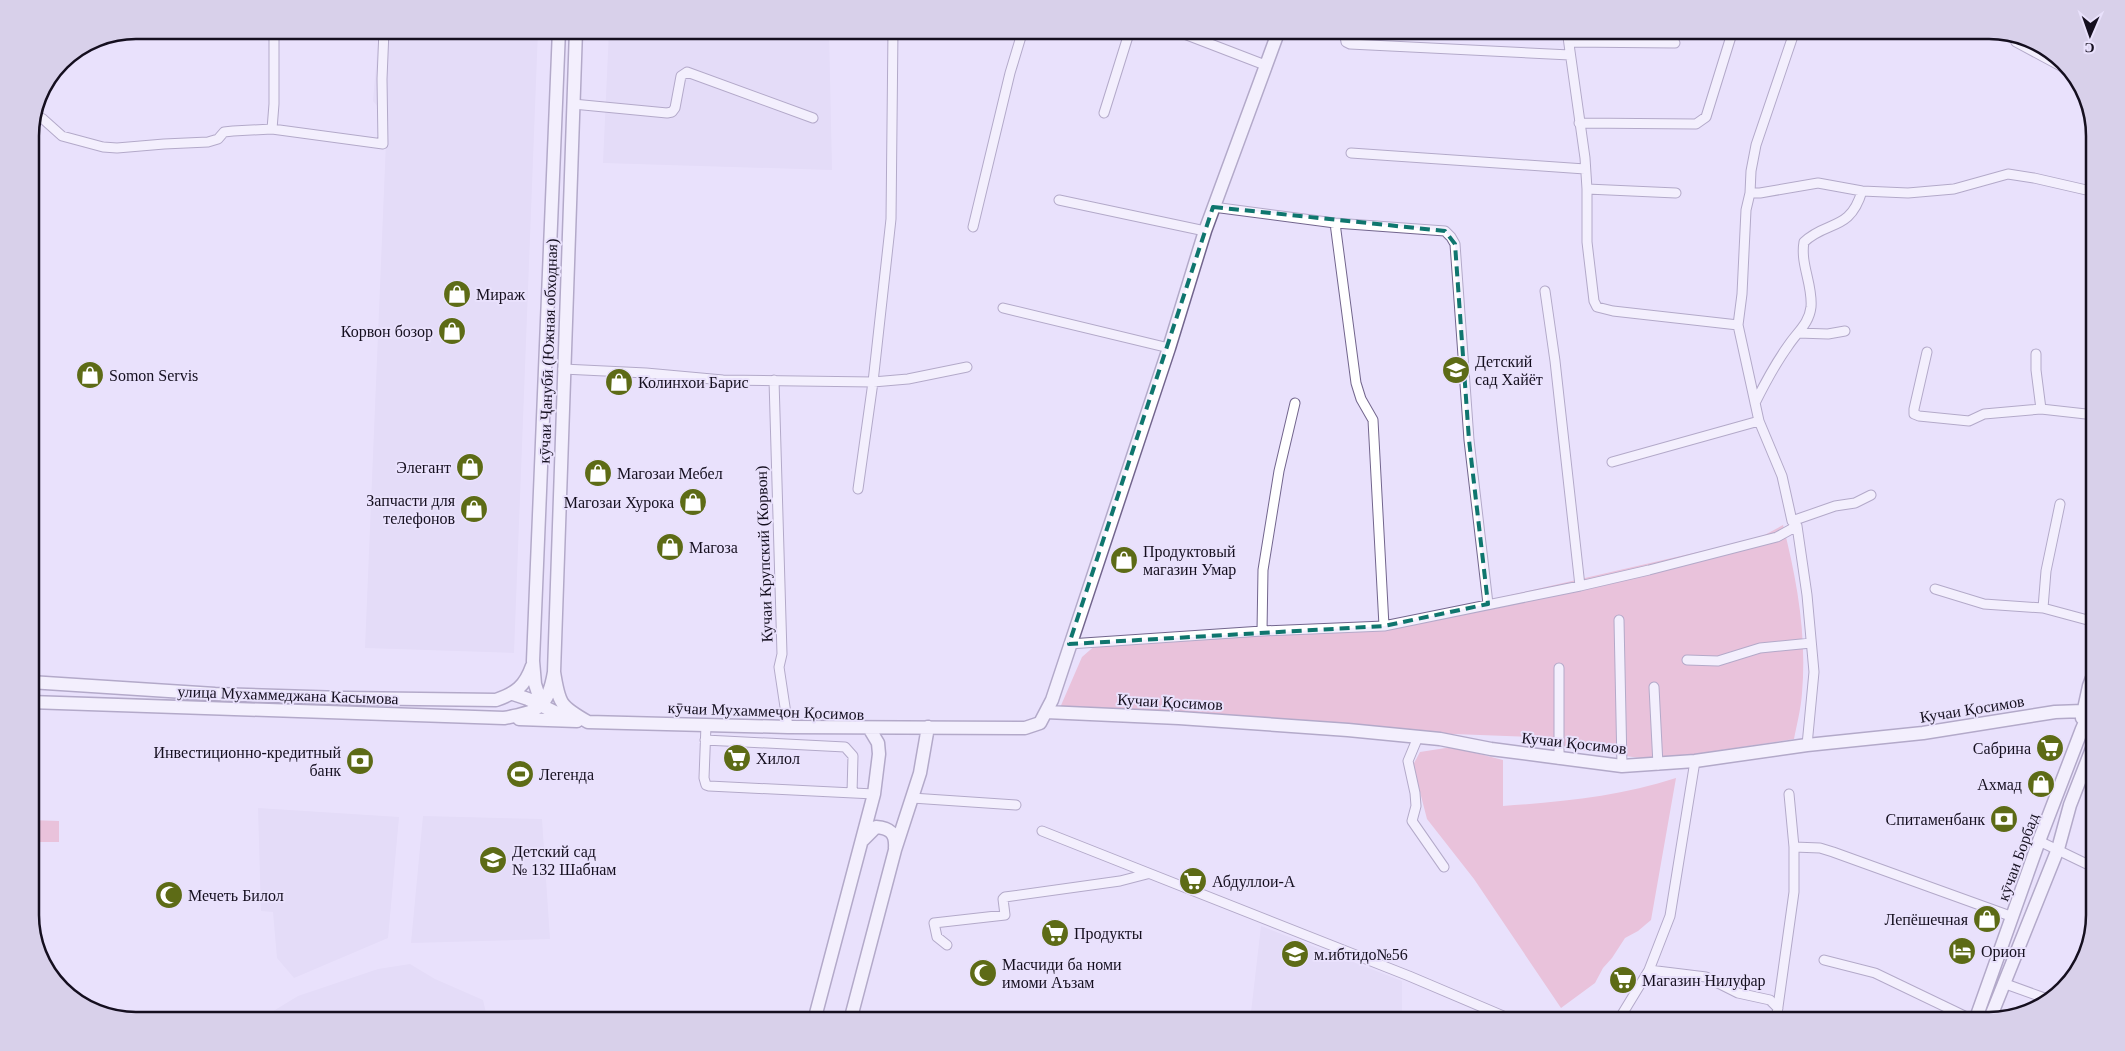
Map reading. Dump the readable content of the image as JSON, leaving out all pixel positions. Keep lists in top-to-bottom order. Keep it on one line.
{"streets":{"main road":["кӯчаи Ҷанубӣ (Южная обходная)","улица Мухаммеджана Касымова","Кучаи Қосимов","кӯчаи Мухаммеҷон Қосимов","кӯчаи Борбад"],"street":["Кучаи Крупский (Корвон)"]},"crossings":[["Кучаи Крупский (Корвон)","кӯчаи Мухаммеҷон Қосимов"],["улица Мухаммеджана Касымова","кӯчаи Мухаммеҷон Қосимов"]],"places":{"shop":["Мираж","Корвон бозор","Somon Servis","Колинхои Барис","Элегант","Магозаи Мебел","Магозаи Хурока","Запчасти для телефонов","Магоза","Продуктовый магазин Умар","Ахмад","Лепёшечная"],"school or university":["Детский сад Хайёт","Детский сад № 132 Шабнам","м.ибтидо№56"],"supermarket":["Сабрина","Хилол","Абдуллои-А","Продукты","Магазин Нилуфар"],"bank":["Инвестиционно-кредитный банк","Спитаменбанк"],"sports":["Легенда"],"mosque":["Мечеть Билол","Масчиди ба номи имоми Аъзам"],"hotel":["Орион"]},"north":"bottom"}
